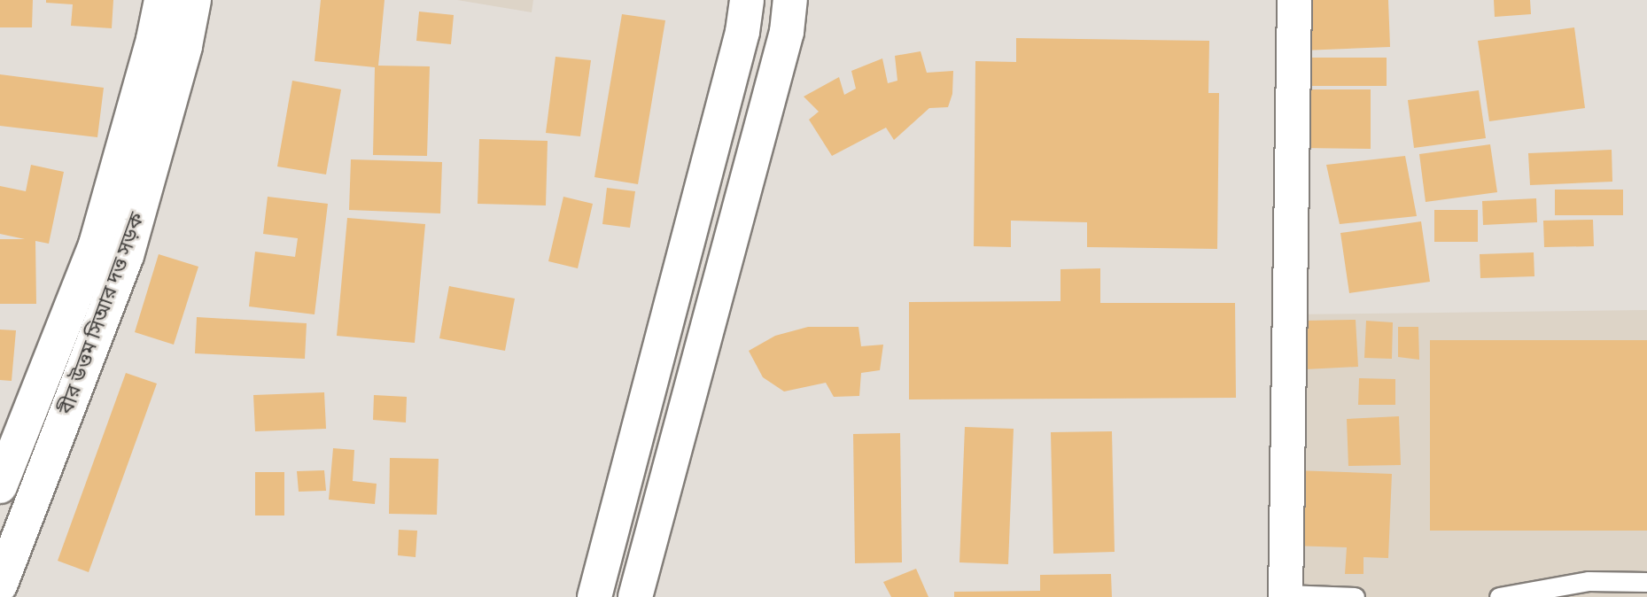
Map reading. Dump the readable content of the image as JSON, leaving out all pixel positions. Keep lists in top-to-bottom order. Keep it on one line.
{"streets":{"street":["বীর উত্তম সিআর দত্ত সড়ক"]}}
